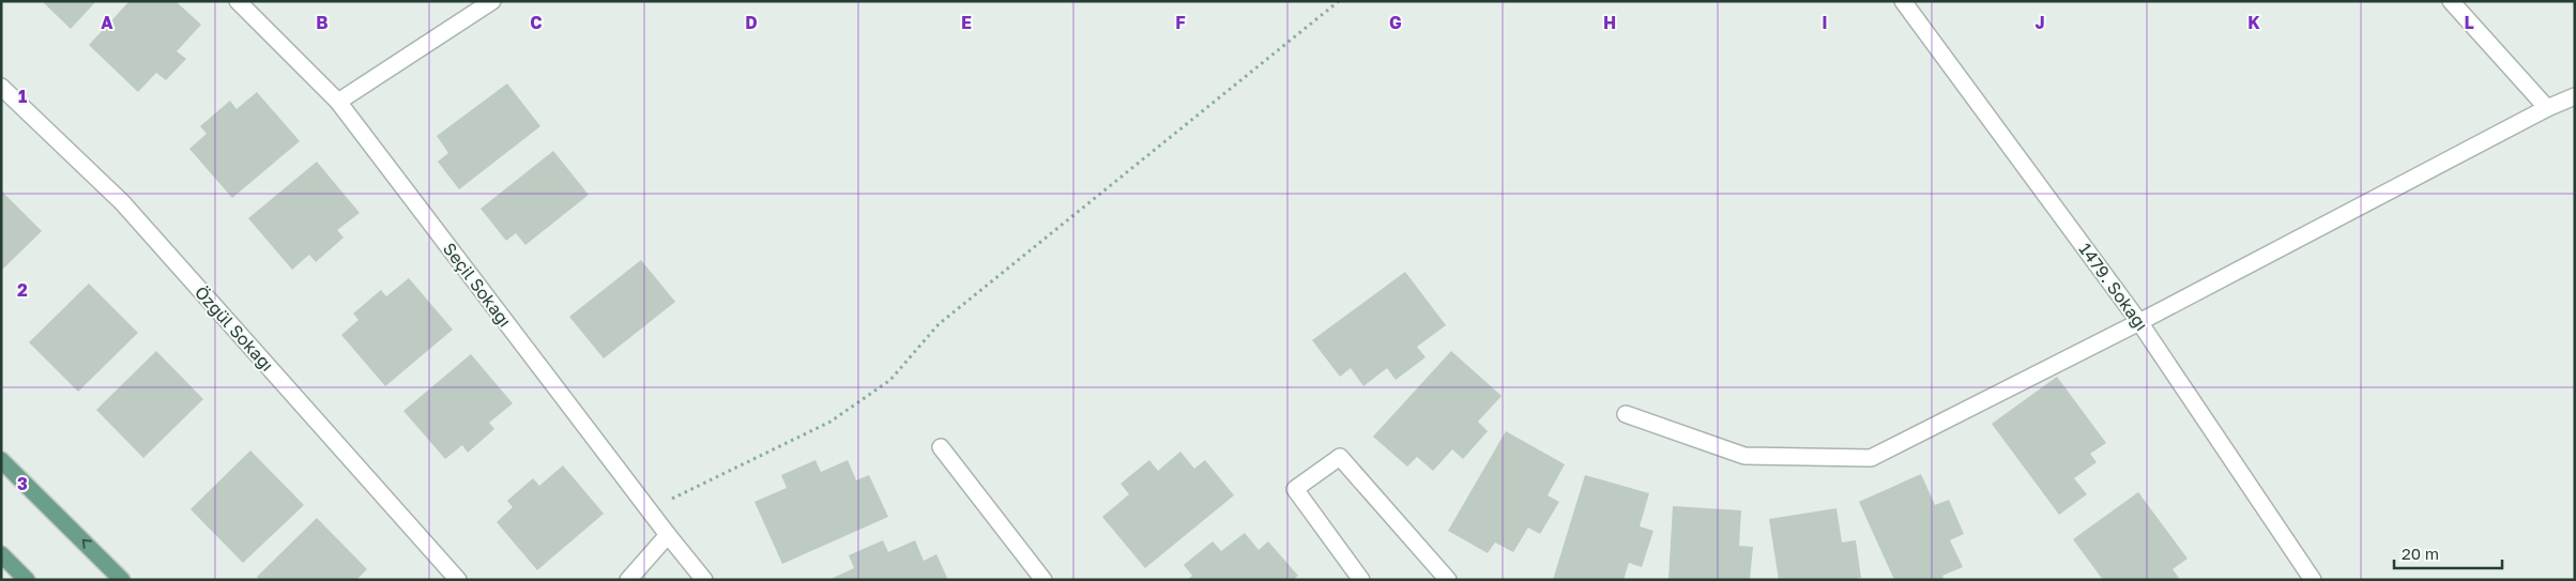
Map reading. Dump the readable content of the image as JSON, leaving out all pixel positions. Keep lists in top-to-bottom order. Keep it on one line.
{"streets":{"street":["Seçil Sokağı","1479. Sokağı","Özgül Sokağı"]},"scale_bar":"20 m","grid":{"columns":["A","B","C","D","E","F","G","H","I","J","K","L"],"rows":["1","2","3"]}}
